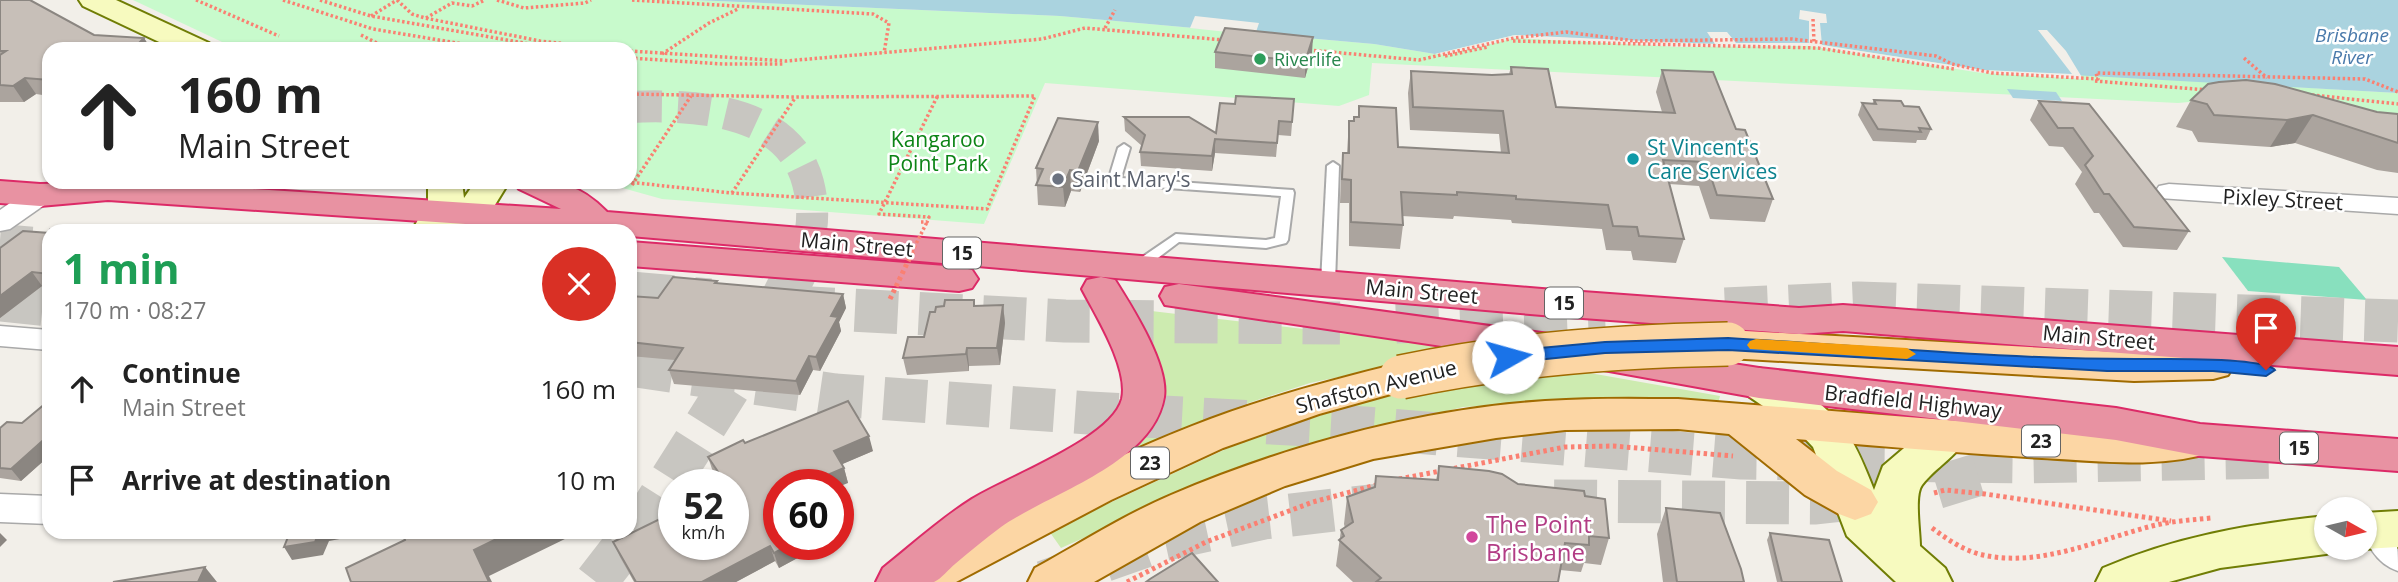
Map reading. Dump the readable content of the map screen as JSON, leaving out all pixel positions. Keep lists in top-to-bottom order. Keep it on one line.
{"streets":{"highway":["Main Street","15","Bradfield Highway"],"main road":["Shafston Avenue","23"],"street":["Pixley Street"]},"crossings":[["Main Street","Shafston Avenue"],["Main Street","Bradfield Highway"],["Bradfield Highway","23"]],"water":["Brisbane River"],"parks":["Kangaroo Point Park"],"places":["Riverlife","St Vincent's Care Services","Saint Mary's","The Point Brisbane"],"north":"right","page":{"turn":["160 m","Main Street"],"heading":["1 min","170 m · 08:27"],"list":[{"name":"Continue","note":"Main Street","value":"160 m"},{"name":"Arrive at destination","value":"10 m"}],"speed":"52 km/h","limit":"60"}}
